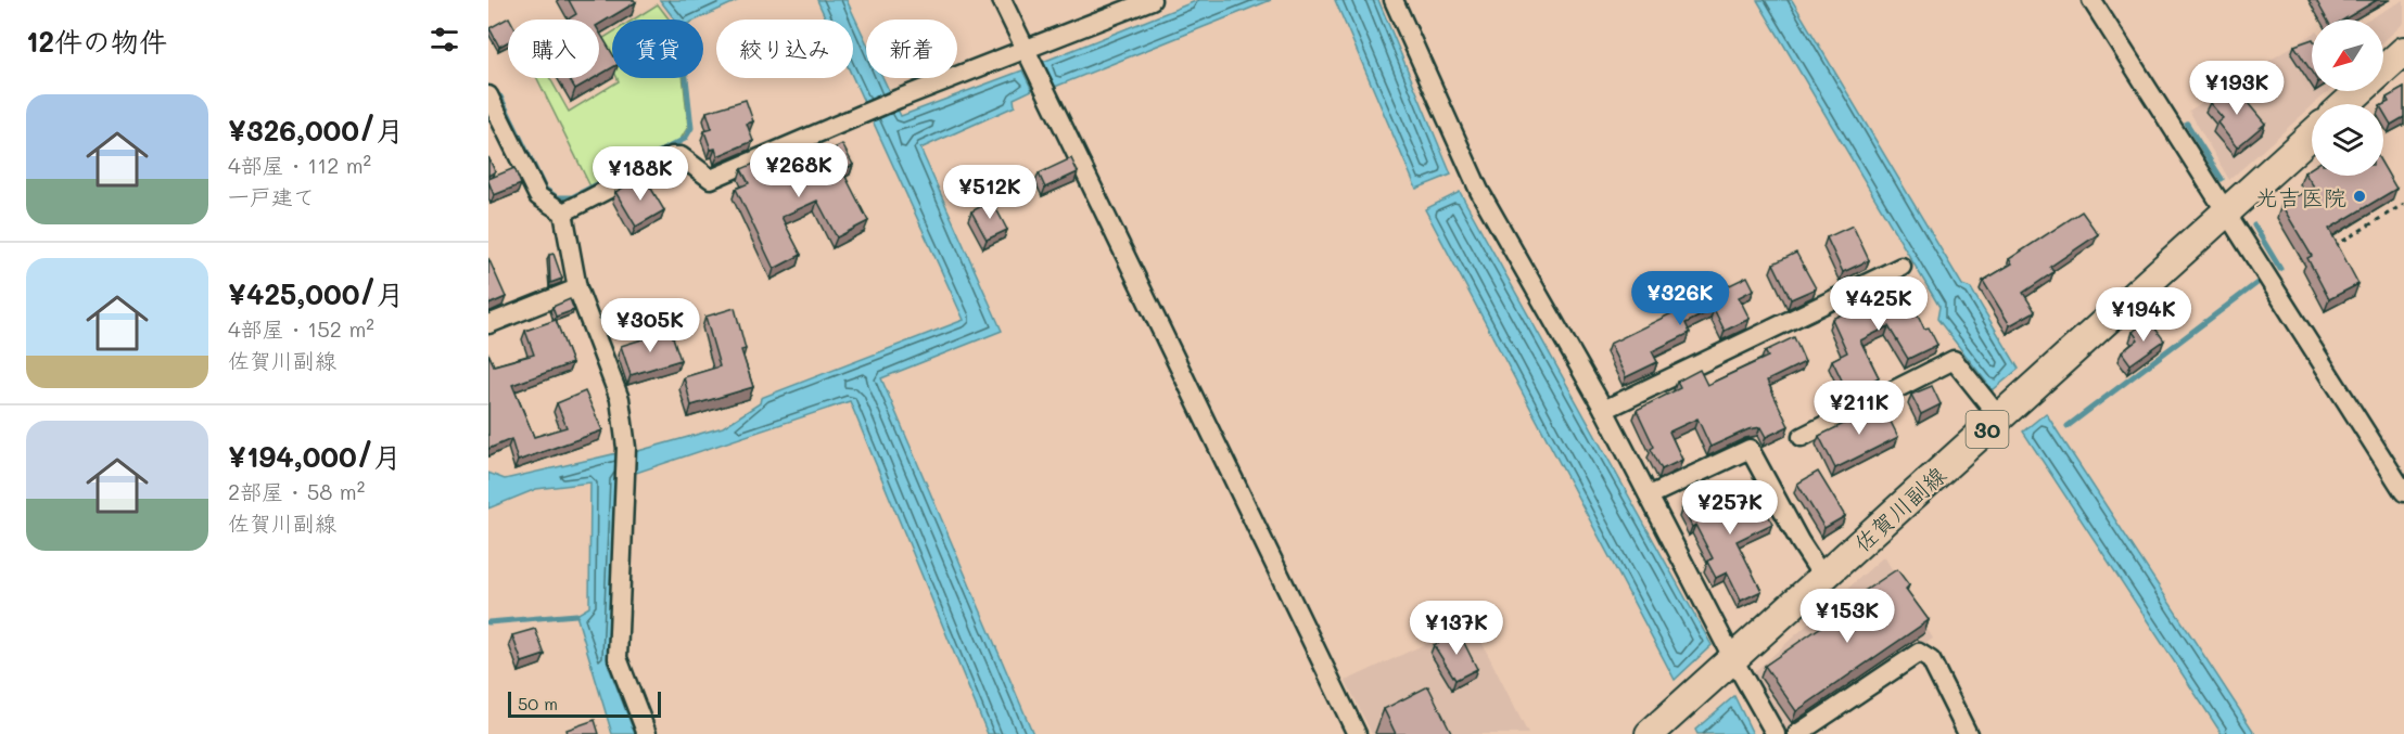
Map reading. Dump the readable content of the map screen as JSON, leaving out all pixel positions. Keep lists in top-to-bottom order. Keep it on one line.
{"streets":{"main road":["30","佐賀川副線"]},"places":["光吉医院"],"scale_bar":"50 m","north":"bottom left","page":{"heading":"12件の物件","chip":["購入","賃貸","絞り込み","新着"],"price":["¥193K","¥268K","¥188K","¥512K","¥326K","¥425K","¥194K","¥305K","¥211K","¥257K","¥153K","¥137K"],"list":[{"name":"¥326,000/月","note":"4部屋 · 112 m² · 一戸建て"},{"name":"¥425,000/月","note":"4部屋 · 152 m² · 佐賀川副線"},{"name":"¥194,000/月","note":"2部屋 · 58 m² · 佐賀川副線"}],"scale":"50 m"}}
